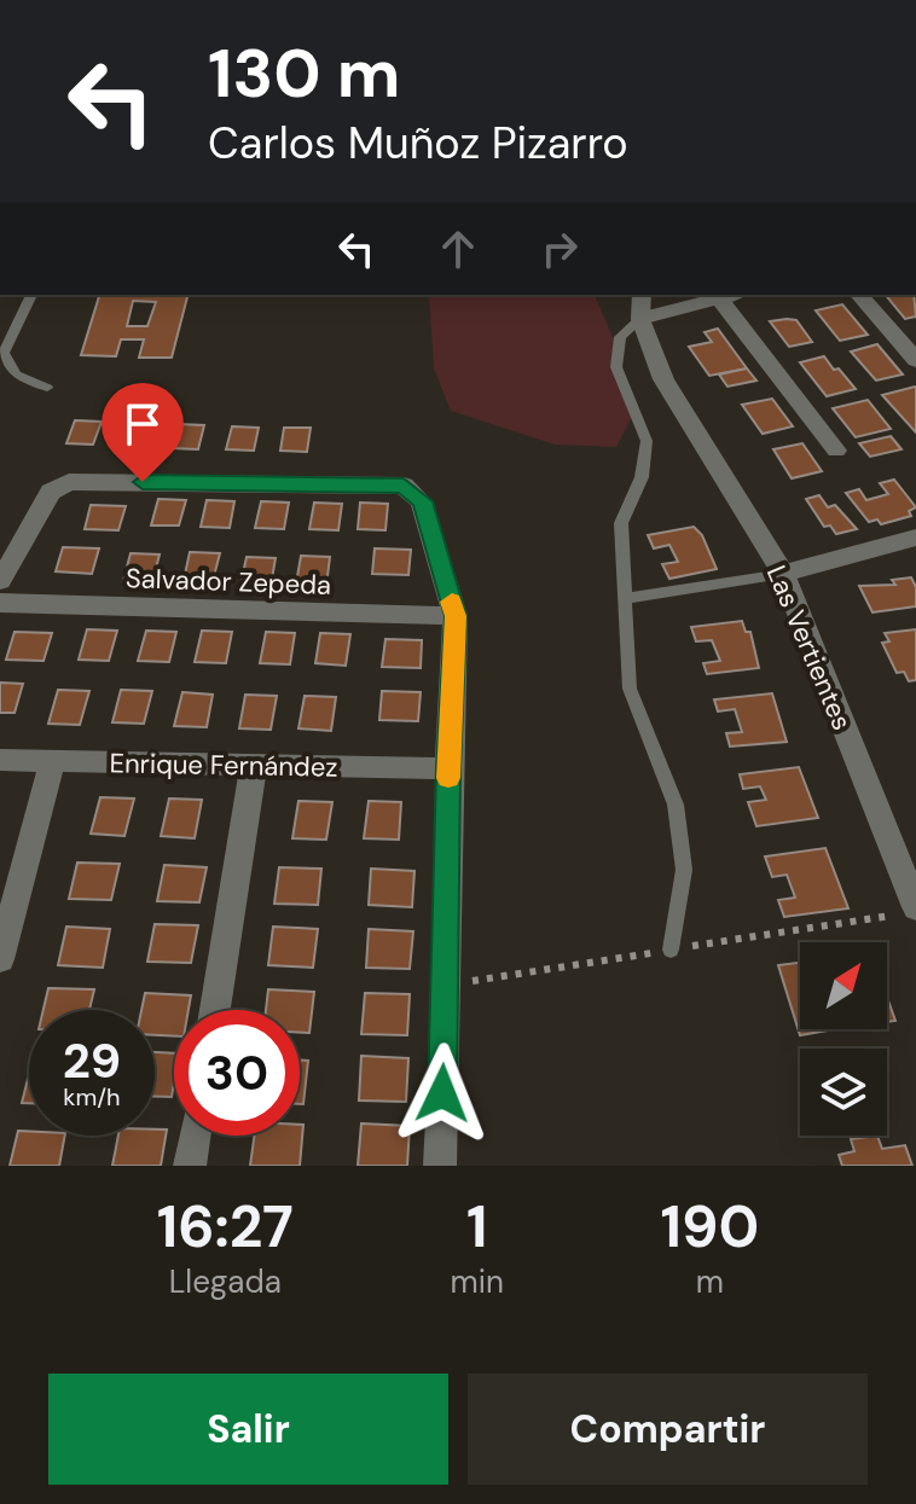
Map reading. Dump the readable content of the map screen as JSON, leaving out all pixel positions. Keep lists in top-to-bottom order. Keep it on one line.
{"streets":{"street":["Salvador Zepeda","Las Vertientes","Enrique Fernández"]},"north":"top right","page":{"turn":["130 m","Carlos Muñoz Pizarro"],"speed":"29 km/h","limit":"30","eta":["16:27","Llegada","1","min","190","m"],"buttons":["Salir","Compartir"]}}
